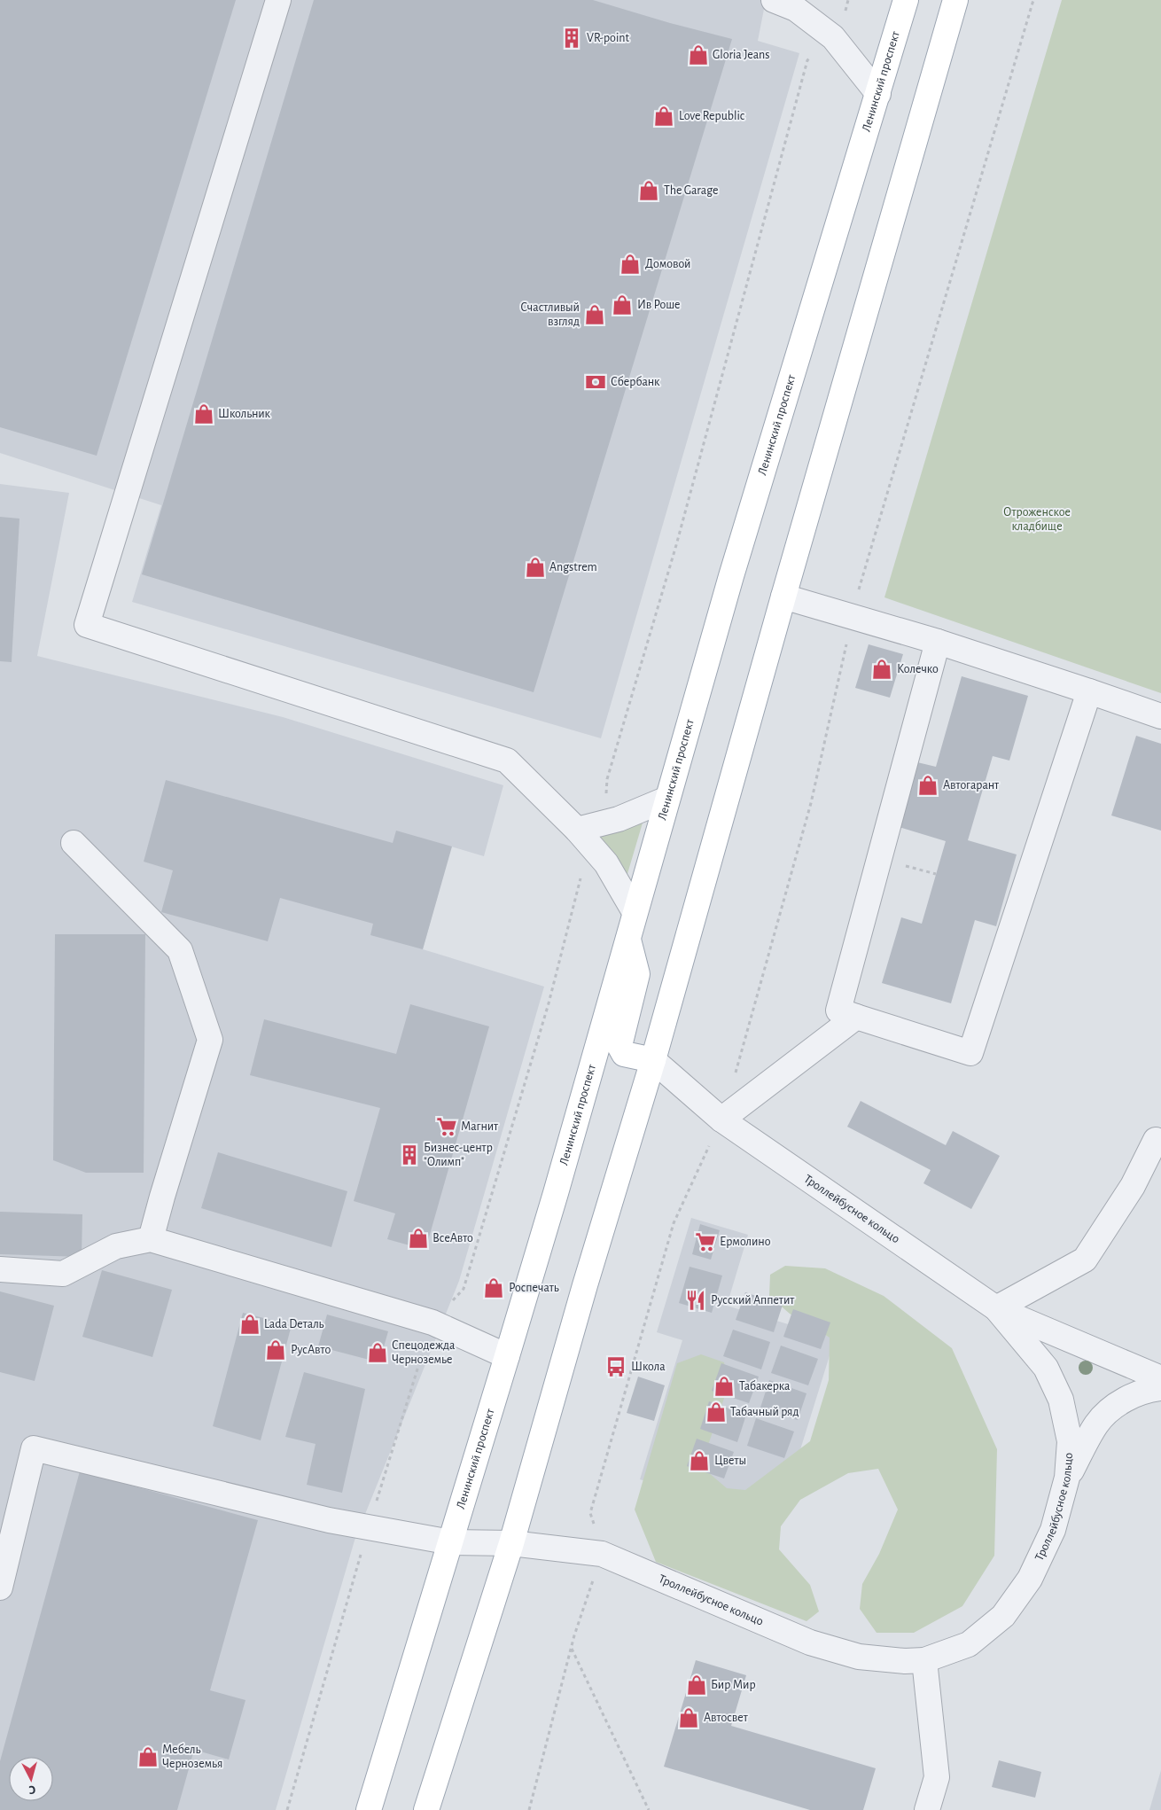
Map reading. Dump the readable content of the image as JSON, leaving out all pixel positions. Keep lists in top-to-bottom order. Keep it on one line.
{"streets":{"main road":["Ленинский проспект"],"street":["Троллейбусное кольцо"]},"parks":["Отроженское кладбище"],"places":{"building":["VR-point","Бизнес-центр \"Олимп\""],"shop":["Gloria Jeans","Love Republic","The Garage","Домовой","Ив Роше","Счастливый взгляд","Школьник","Angstrem","Колечко","Автогарант","ВсеАвто","Роспечать","Lada Dеталь","РусАвто","Спецодежда Черноземье","Табакерка","Табачный ряд","Цветы","Бир Мир","Автосвет","Мебель Черноземья"],"bank":["Сбербанк"],"supermarket":["Магнит","Ермолино"],"restaurant":["Русский Аппетит"],"bus stop":["Школа"]},"north":"bottom"}
